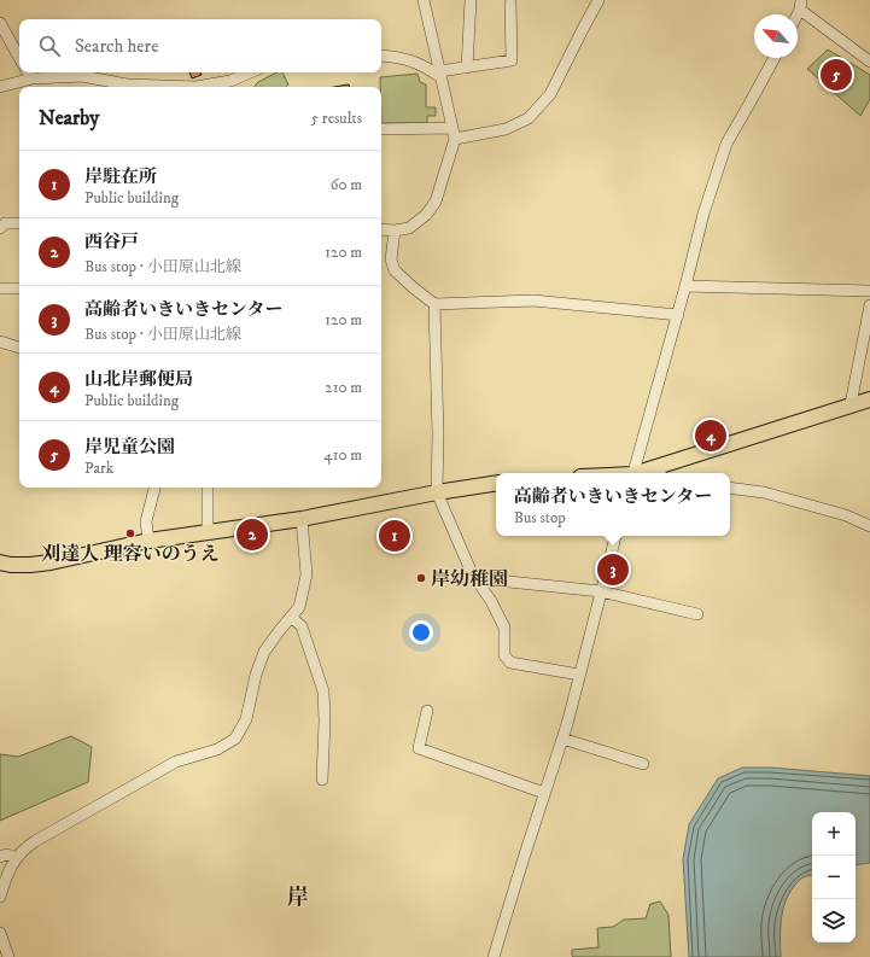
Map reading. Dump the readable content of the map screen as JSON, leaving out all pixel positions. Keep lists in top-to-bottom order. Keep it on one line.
{"districts":["岸"],"places":["刈達人 理容いのうえ","岸幼稚園"],"north":"top left","page":{"search":"Search here","pins":["5","4","2","1","3"],"heading":["Nearby","5 results"],"list":[{"mark":"1","name":"岸駐在所","note":"Public building","value":"60 m"},{"mark":"2","name":"西谷戸","note":"Bus stop · 小田原山北線","value":"120 m"},{"mark":"3","name":"高齢者いきいきセンター","note":"Bus stop · 小田原山北線","value":"120 m"},{"mark":"4","name":"山北岸郵便局","note":"Public building","value":"210 m"},{"mark":"5","name":"岸児童公園","note":"Park","value":"410 m"}],"popup":["高齢者いきいきセンター","Bus stop"],"map_buttons":["+","−"]}}
